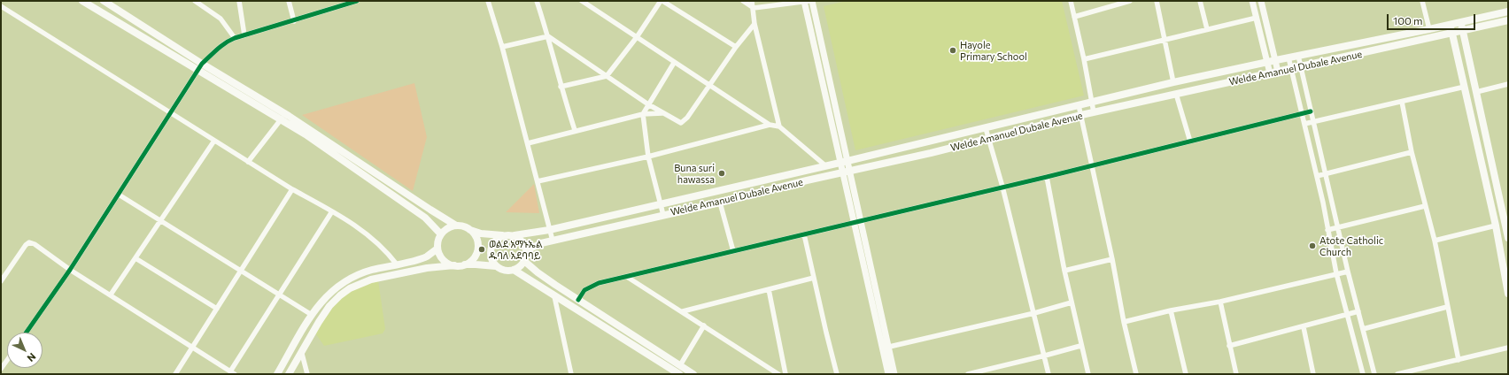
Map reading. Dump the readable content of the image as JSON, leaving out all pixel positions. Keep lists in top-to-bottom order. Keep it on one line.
{"streets":{"main road":["Welde Amanuel Dubale Avenue"]},"places":["Hayole Primary School","Buna suri hawassa","Atote Catholic Church","ወልደ አማኑኤል ዱባለ አደባባይ"],"scale_bar":"100 m","north":"bottom right"}
